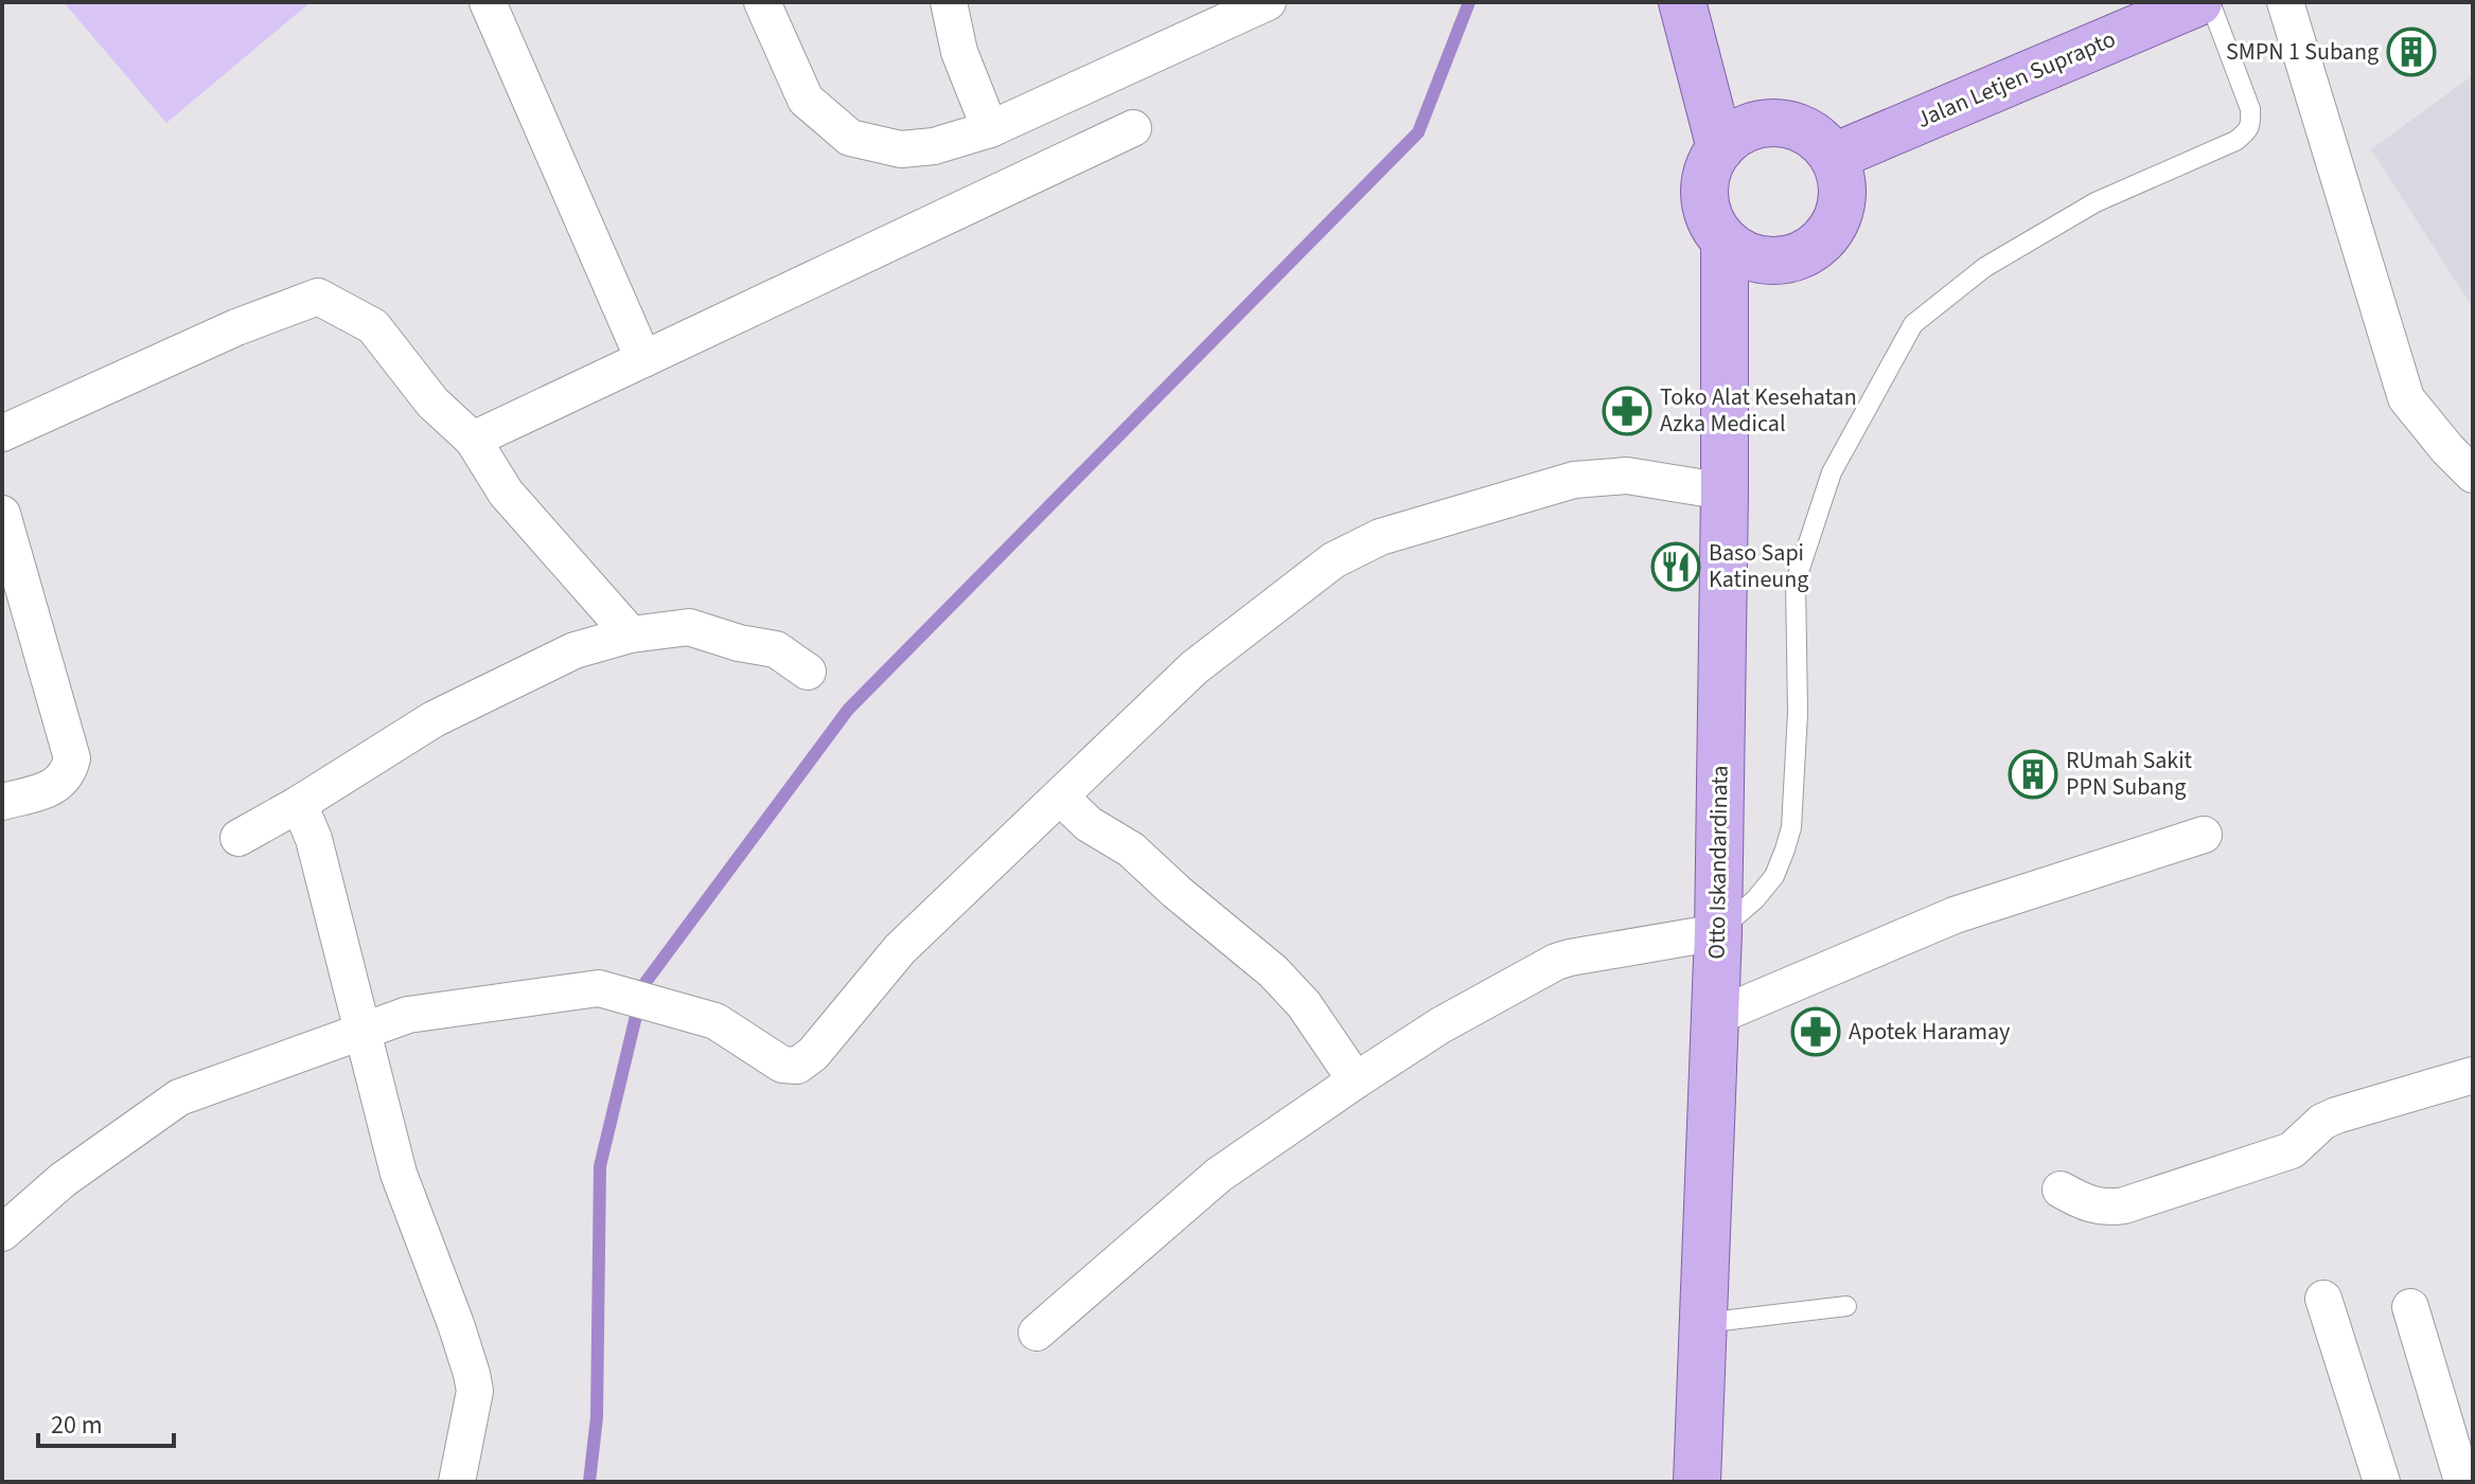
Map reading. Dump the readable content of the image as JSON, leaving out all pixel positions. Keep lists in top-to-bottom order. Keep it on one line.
{"streets":{"main road":["Jalan Letjen Suprapto","Otto Iskandardinata"]},"crossings":[["Jalan Letjen Suprapto","Otto Iskandardinata"]],"places":{"building":["SMPN 1 Subang","RUmah Sakit PPN Subang"],"pharmacy":["Toko Alat Kesehatan Azka Medical","Apotek Haramay"],"restaurant":["Baso Sapi Katineung"]},"scale_bar":"20 m"}
